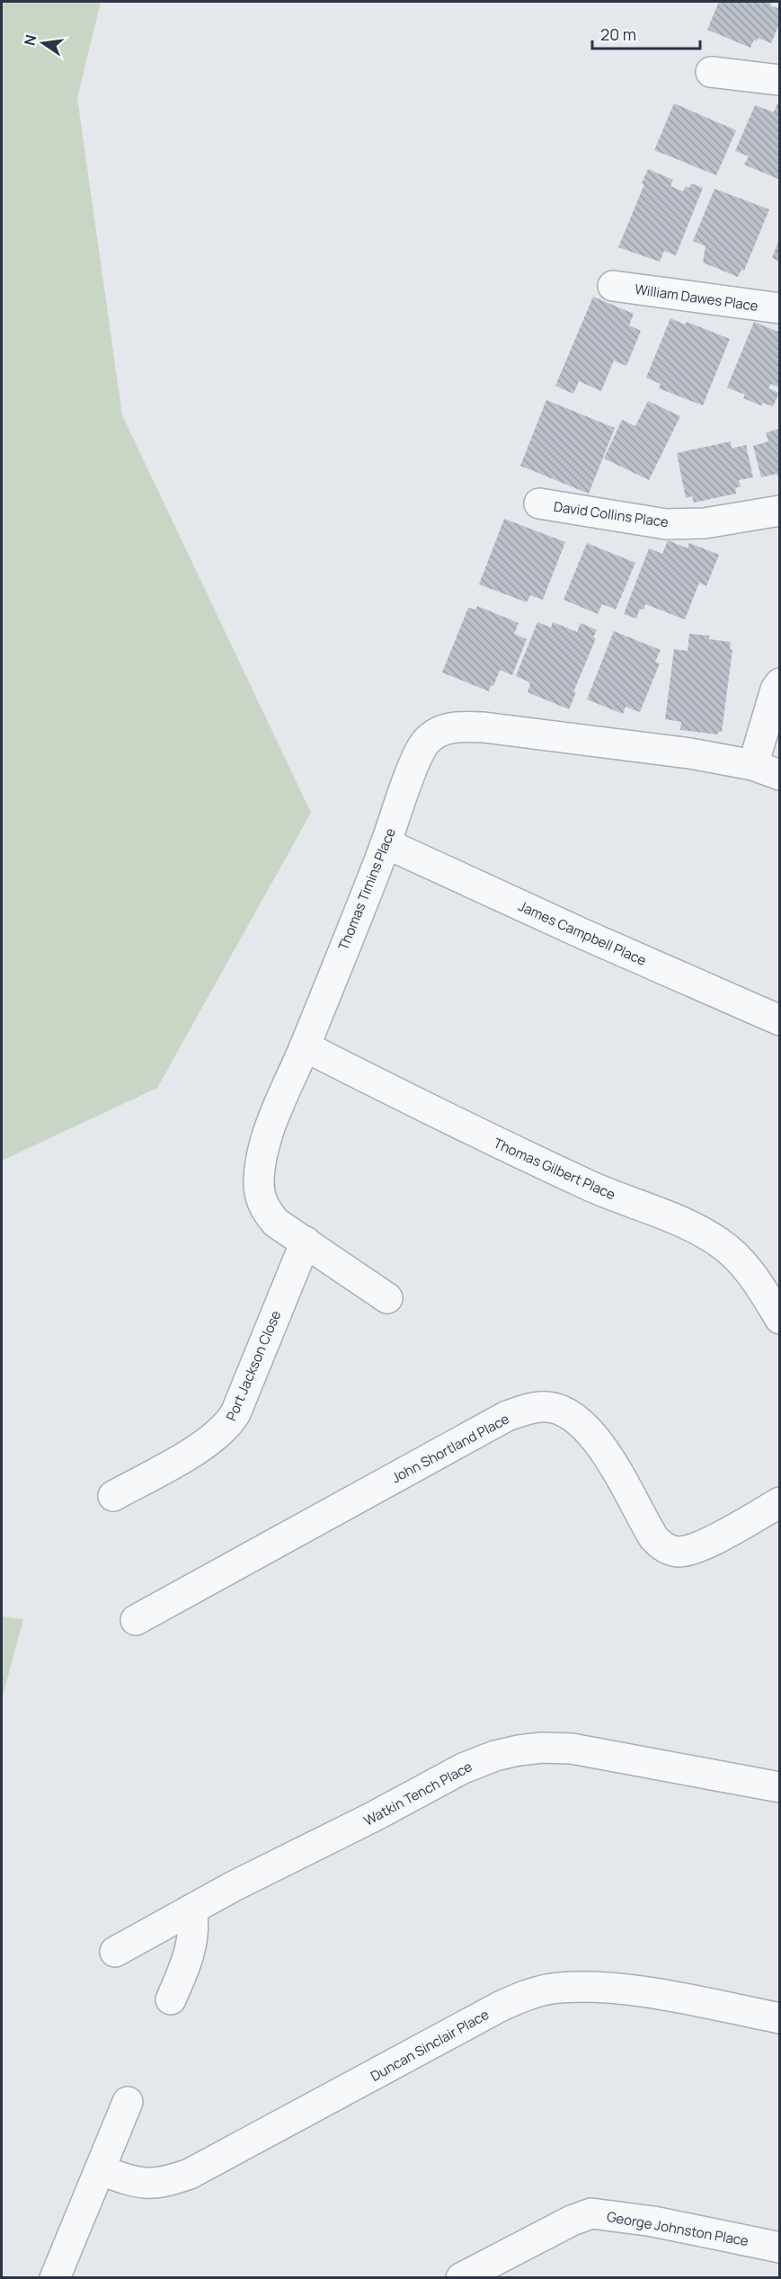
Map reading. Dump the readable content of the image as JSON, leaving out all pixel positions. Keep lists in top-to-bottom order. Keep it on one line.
{"streets":{"street":["William Dawes Place","David Collins Place","Thomas Timins Place","James Campbell Place","Thomas Gilbert Place","Port Jackson Close","John Shortland Place","Watkin Tench Place","Duncan Sinclair Place","George Johnston Place"]},"crossings":[["Thomas Timins Place","James Campbell Place"],["Thomas Timins Place","Thomas Gilbert Place"],["Thomas Timins Place","Port Jackson Close"]],"scale_bar":"20 m","north":"left"}
